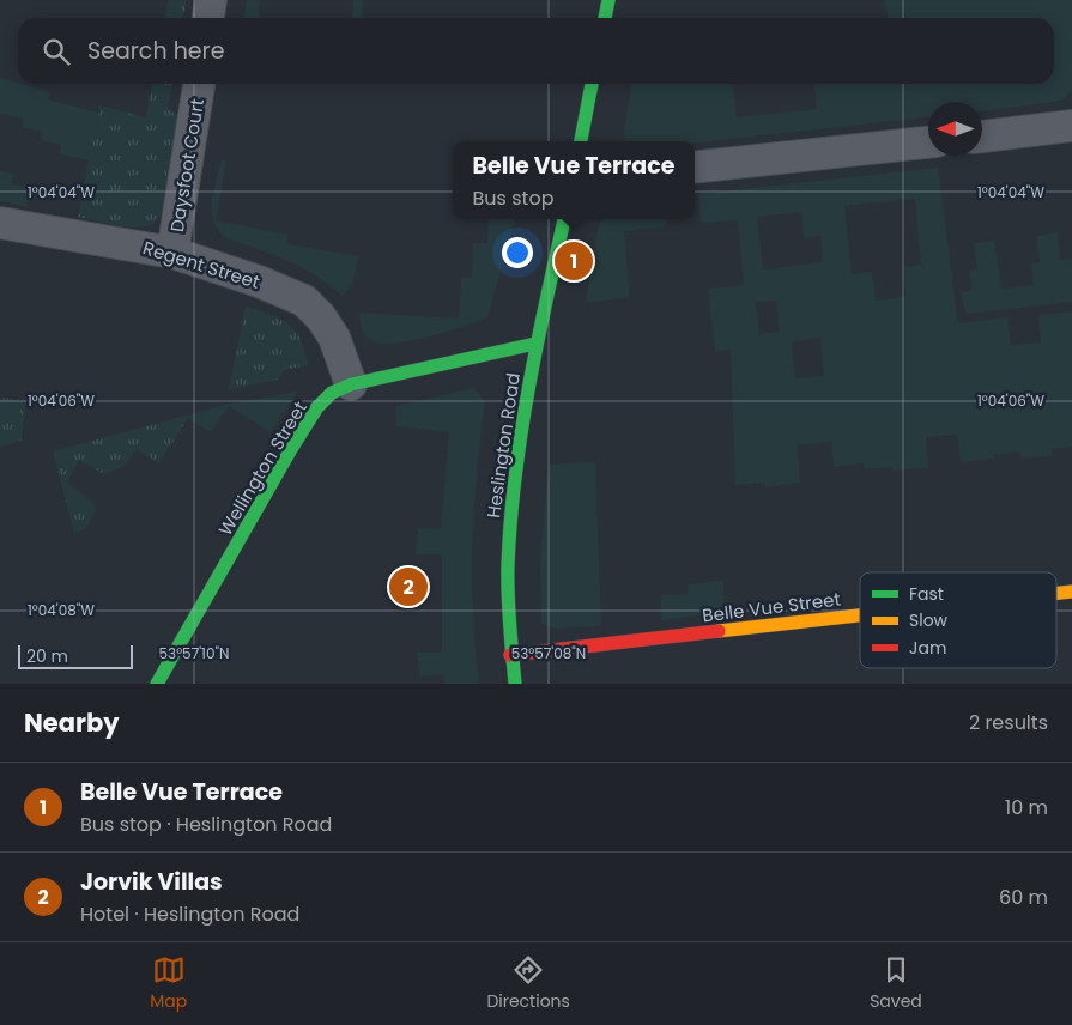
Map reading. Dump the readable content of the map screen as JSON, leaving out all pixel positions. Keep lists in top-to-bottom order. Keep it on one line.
{"streets":{"street":["Daysfoot Court","Regent Street","Heslington Road","Wellington Street","Belle Vue Street"]},"crossings":[["Daysfoot Court","Regent Street"],["Regent Street","Wellington Street"],["Heslington Road","Wellington Street"],["Heslington Road","Belle Vue Street"]],"legend":["Fast","Slow","Jam"],"scale_bar":"20 m","north":"left","page":{"search":"Search here","popup":["Belle Vue Terrace","Bus stop"],"pins":["1","2"],"scale":"20 m","heading":["Nearby","2 results"],"list":[{"mark":"1","name":"Belle Vue Terrace","note":"Bus stop · Heslington Road","value":"10 m"},{"mark":"2","name":"Jorvik Villas","note":"Hotel · Heslington Road","value":"60 m"}],"nav":["Map","Directions","Saved"]},"coordinates":["1°04'04\"W","1°04'06\"W","1°04'08\"W","53°57'10\"N","53°57'08\"N"]}
